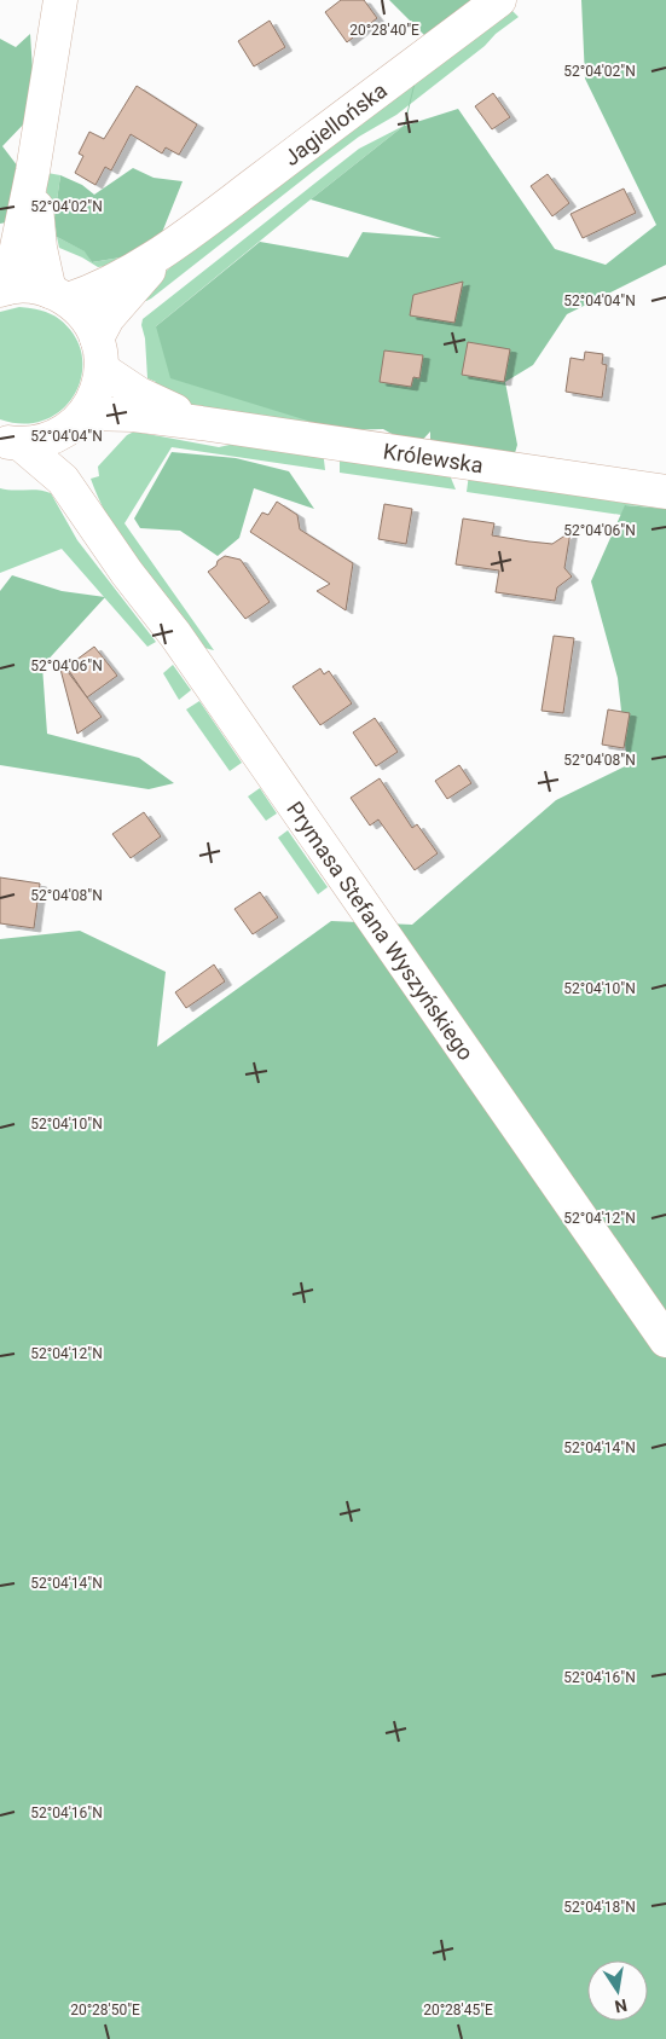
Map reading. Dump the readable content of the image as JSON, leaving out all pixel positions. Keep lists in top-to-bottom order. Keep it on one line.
{"streets":{"street":["Jagiellońska","Królewska","Prymasa Stefana Wyszyńskiego"]},"crossings":[["Jagiellońska","Królewska"],["Jagiellońska","Prymasa Stefana Wyszyńskiego"],["Królewska","Prymasa Stefana Wyszyńskiego"]],"north":"bottom","coordinates":["20°28'40\"E","52°04'02\"N","52°04'04\"N","52°04'06\"N","52°04'08\"N","52°04'10\"N","52°04'12\"N","52°04'14\"N","52°04'16\"N","52°04'18\"N","20°28'50\"E","20°28'45\"E"]}
